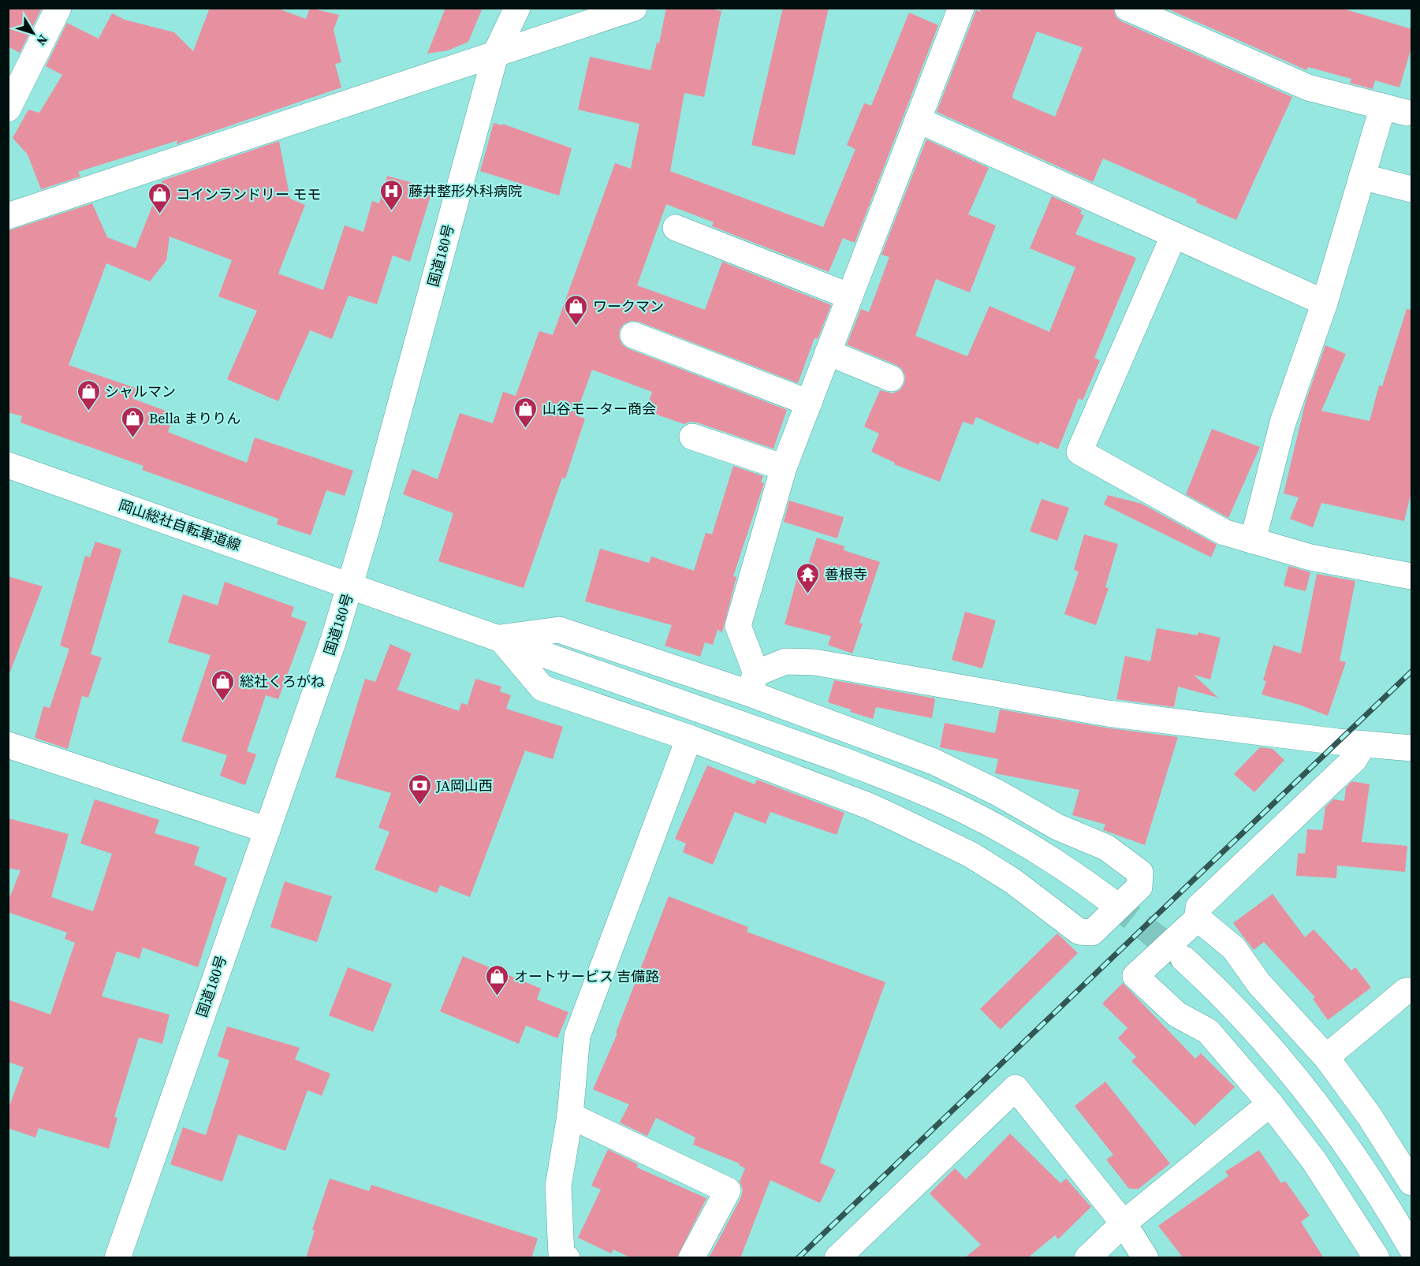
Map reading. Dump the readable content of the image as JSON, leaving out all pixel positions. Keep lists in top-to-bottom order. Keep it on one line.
{"streets":{"main road":["国道180号","岡山総社自転車道線"]},"crossings":[["国道180号","岡山総社自転車道線"]],"places":{"hospital":["藤井整形外科病院"],"shop":["コインランドリー モモ","ワークマン","シャルマン","山谷モーター商会","Bella まりりん","総社くろがね","オートサービス 吉備路"],"temple":["善根寺"],"bank":["JA岡山西"]},"north":"bottom right"}
